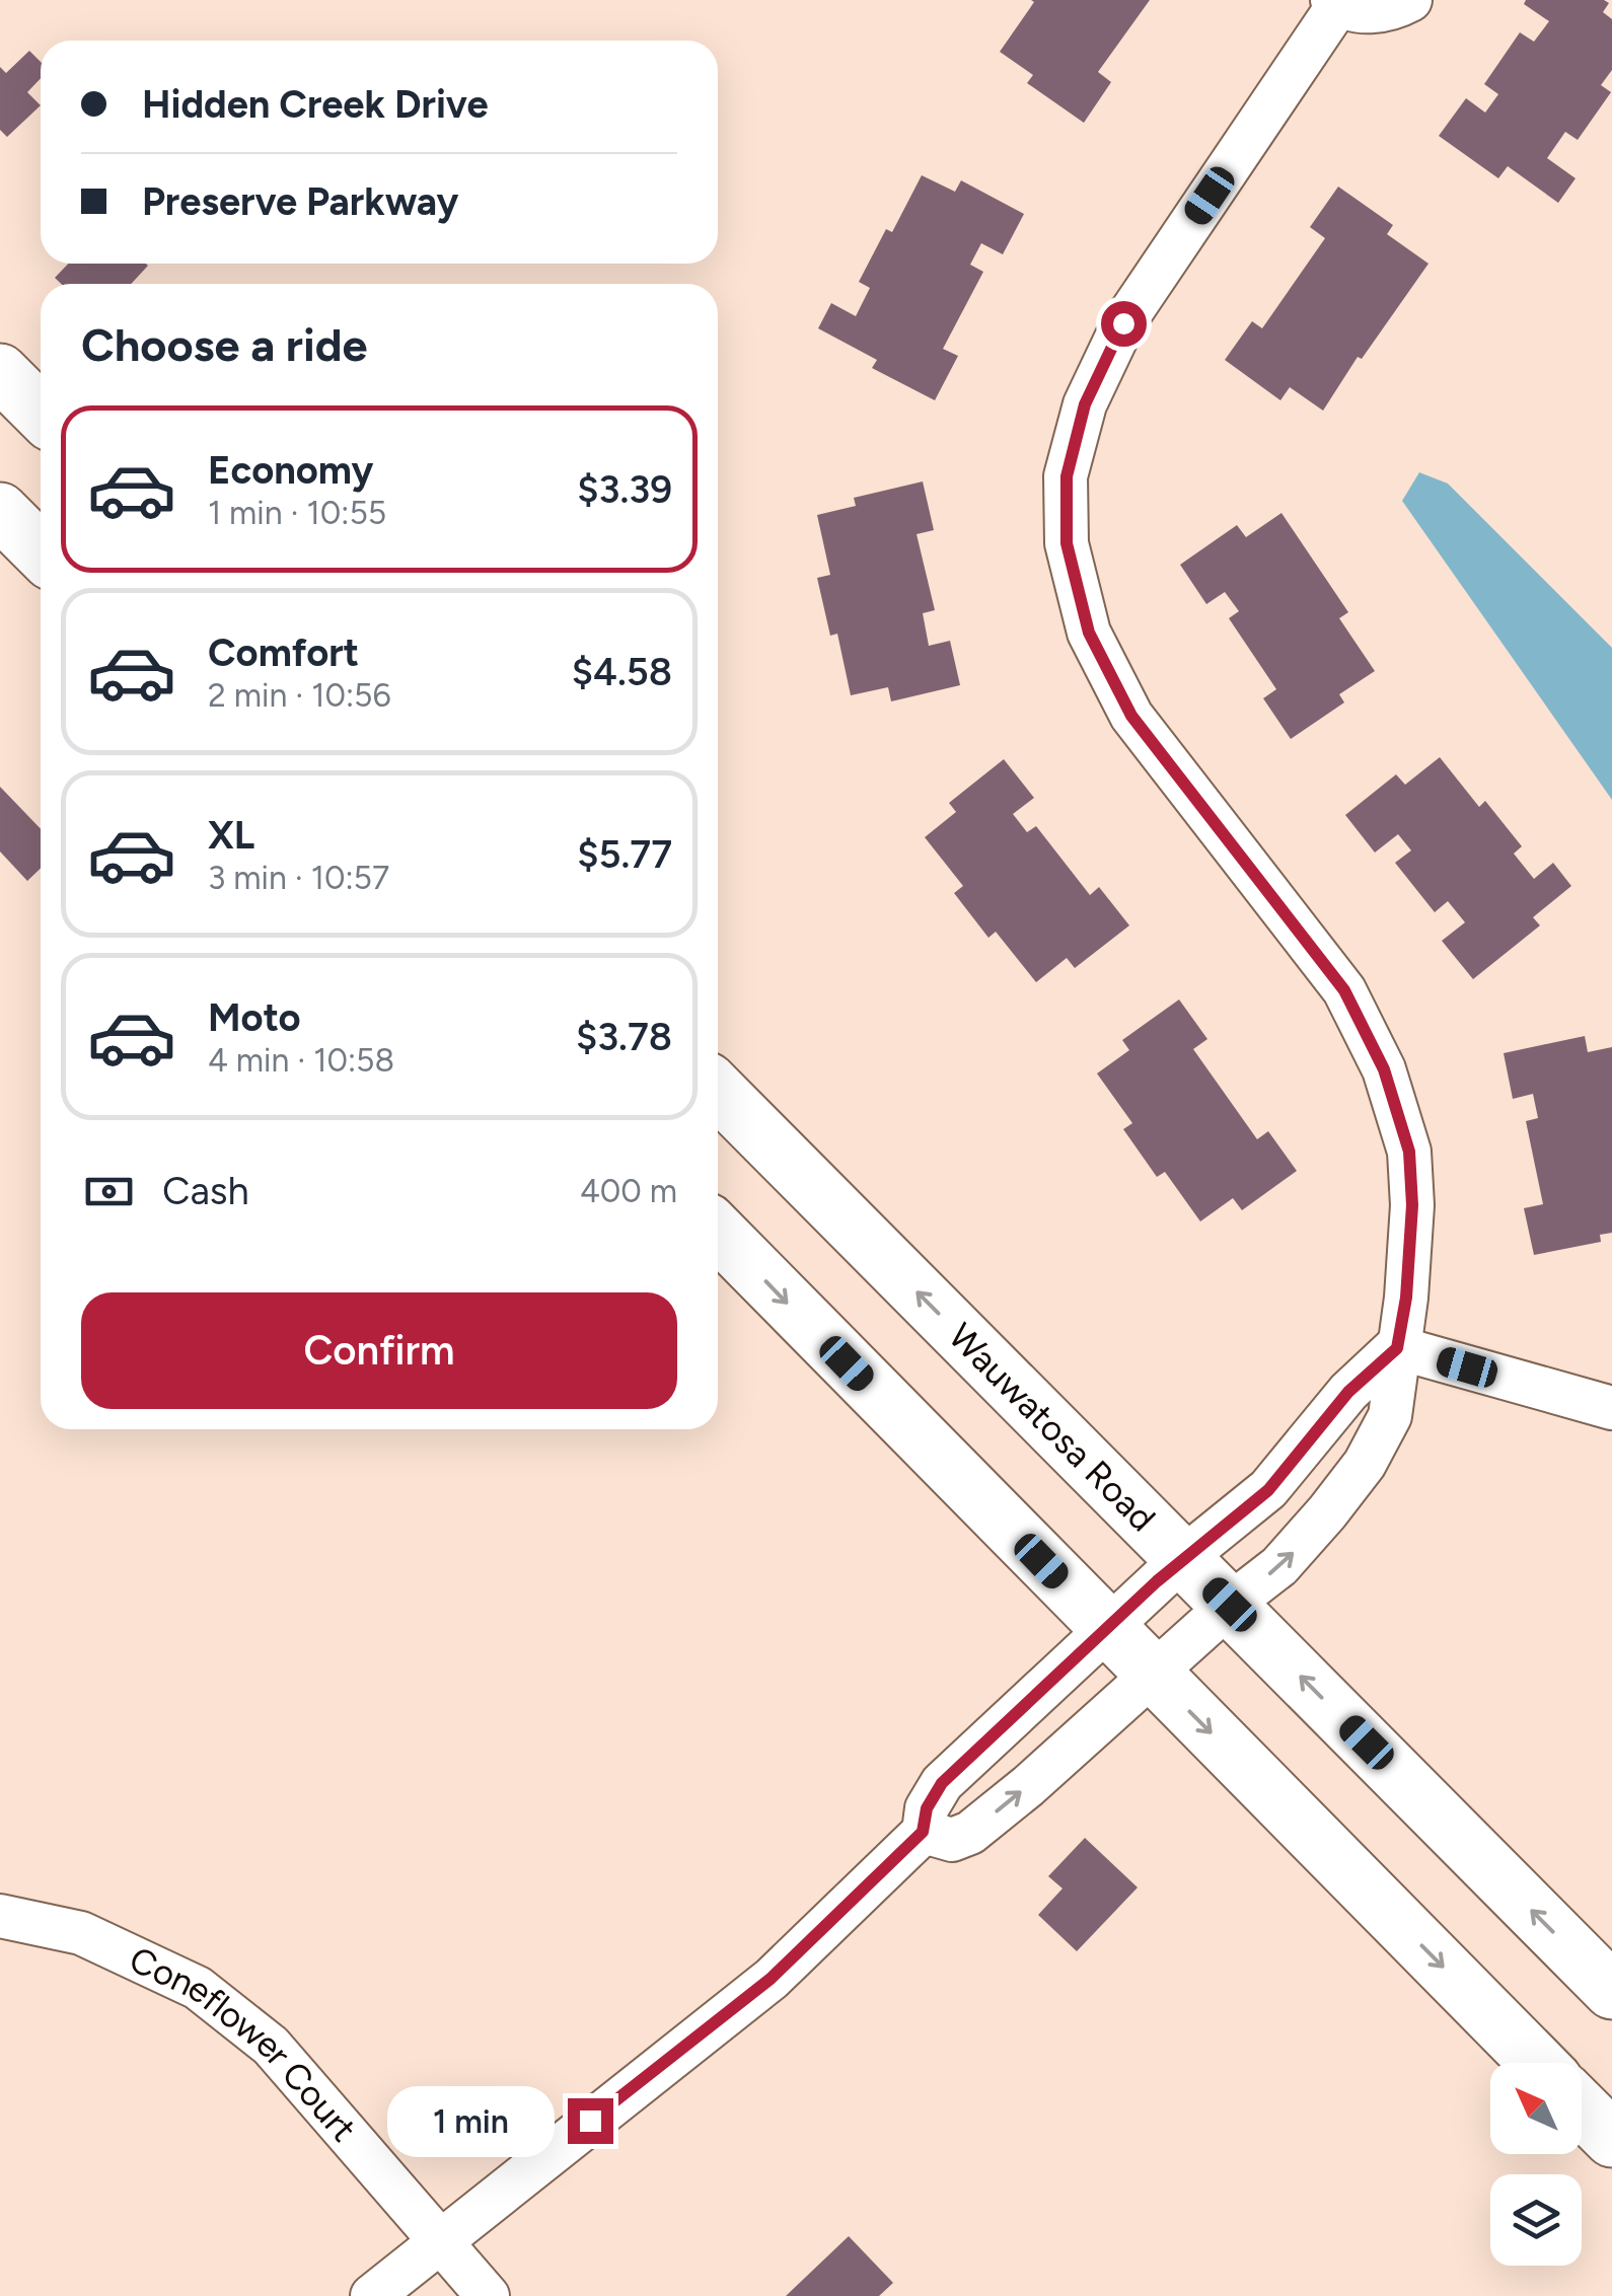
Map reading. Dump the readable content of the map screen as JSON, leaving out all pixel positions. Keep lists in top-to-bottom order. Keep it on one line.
{"streets":{"main road":["Wauwatosa Road"],"street":["Coneflower Court"]},"north":"top left","page":{"banner":["Hidden Creek Drive","Preserve Parkway"],"heading":"Choose a ride","list":[{"name":"Economy","note":"1 min · 10:55","value":"$3.39"},{"name":"Comfort","note":"2 min · 10:56","value":"$4.58"},{"name":"XL","note":"3 min · 10:57","value":"$5.77"},{"name":"Moto","note":"4 min · 10:58","value":"$3.78"}],"pay":["Cash","400 m"],"buttons":"Confirm","bubble":"1 min"}}
